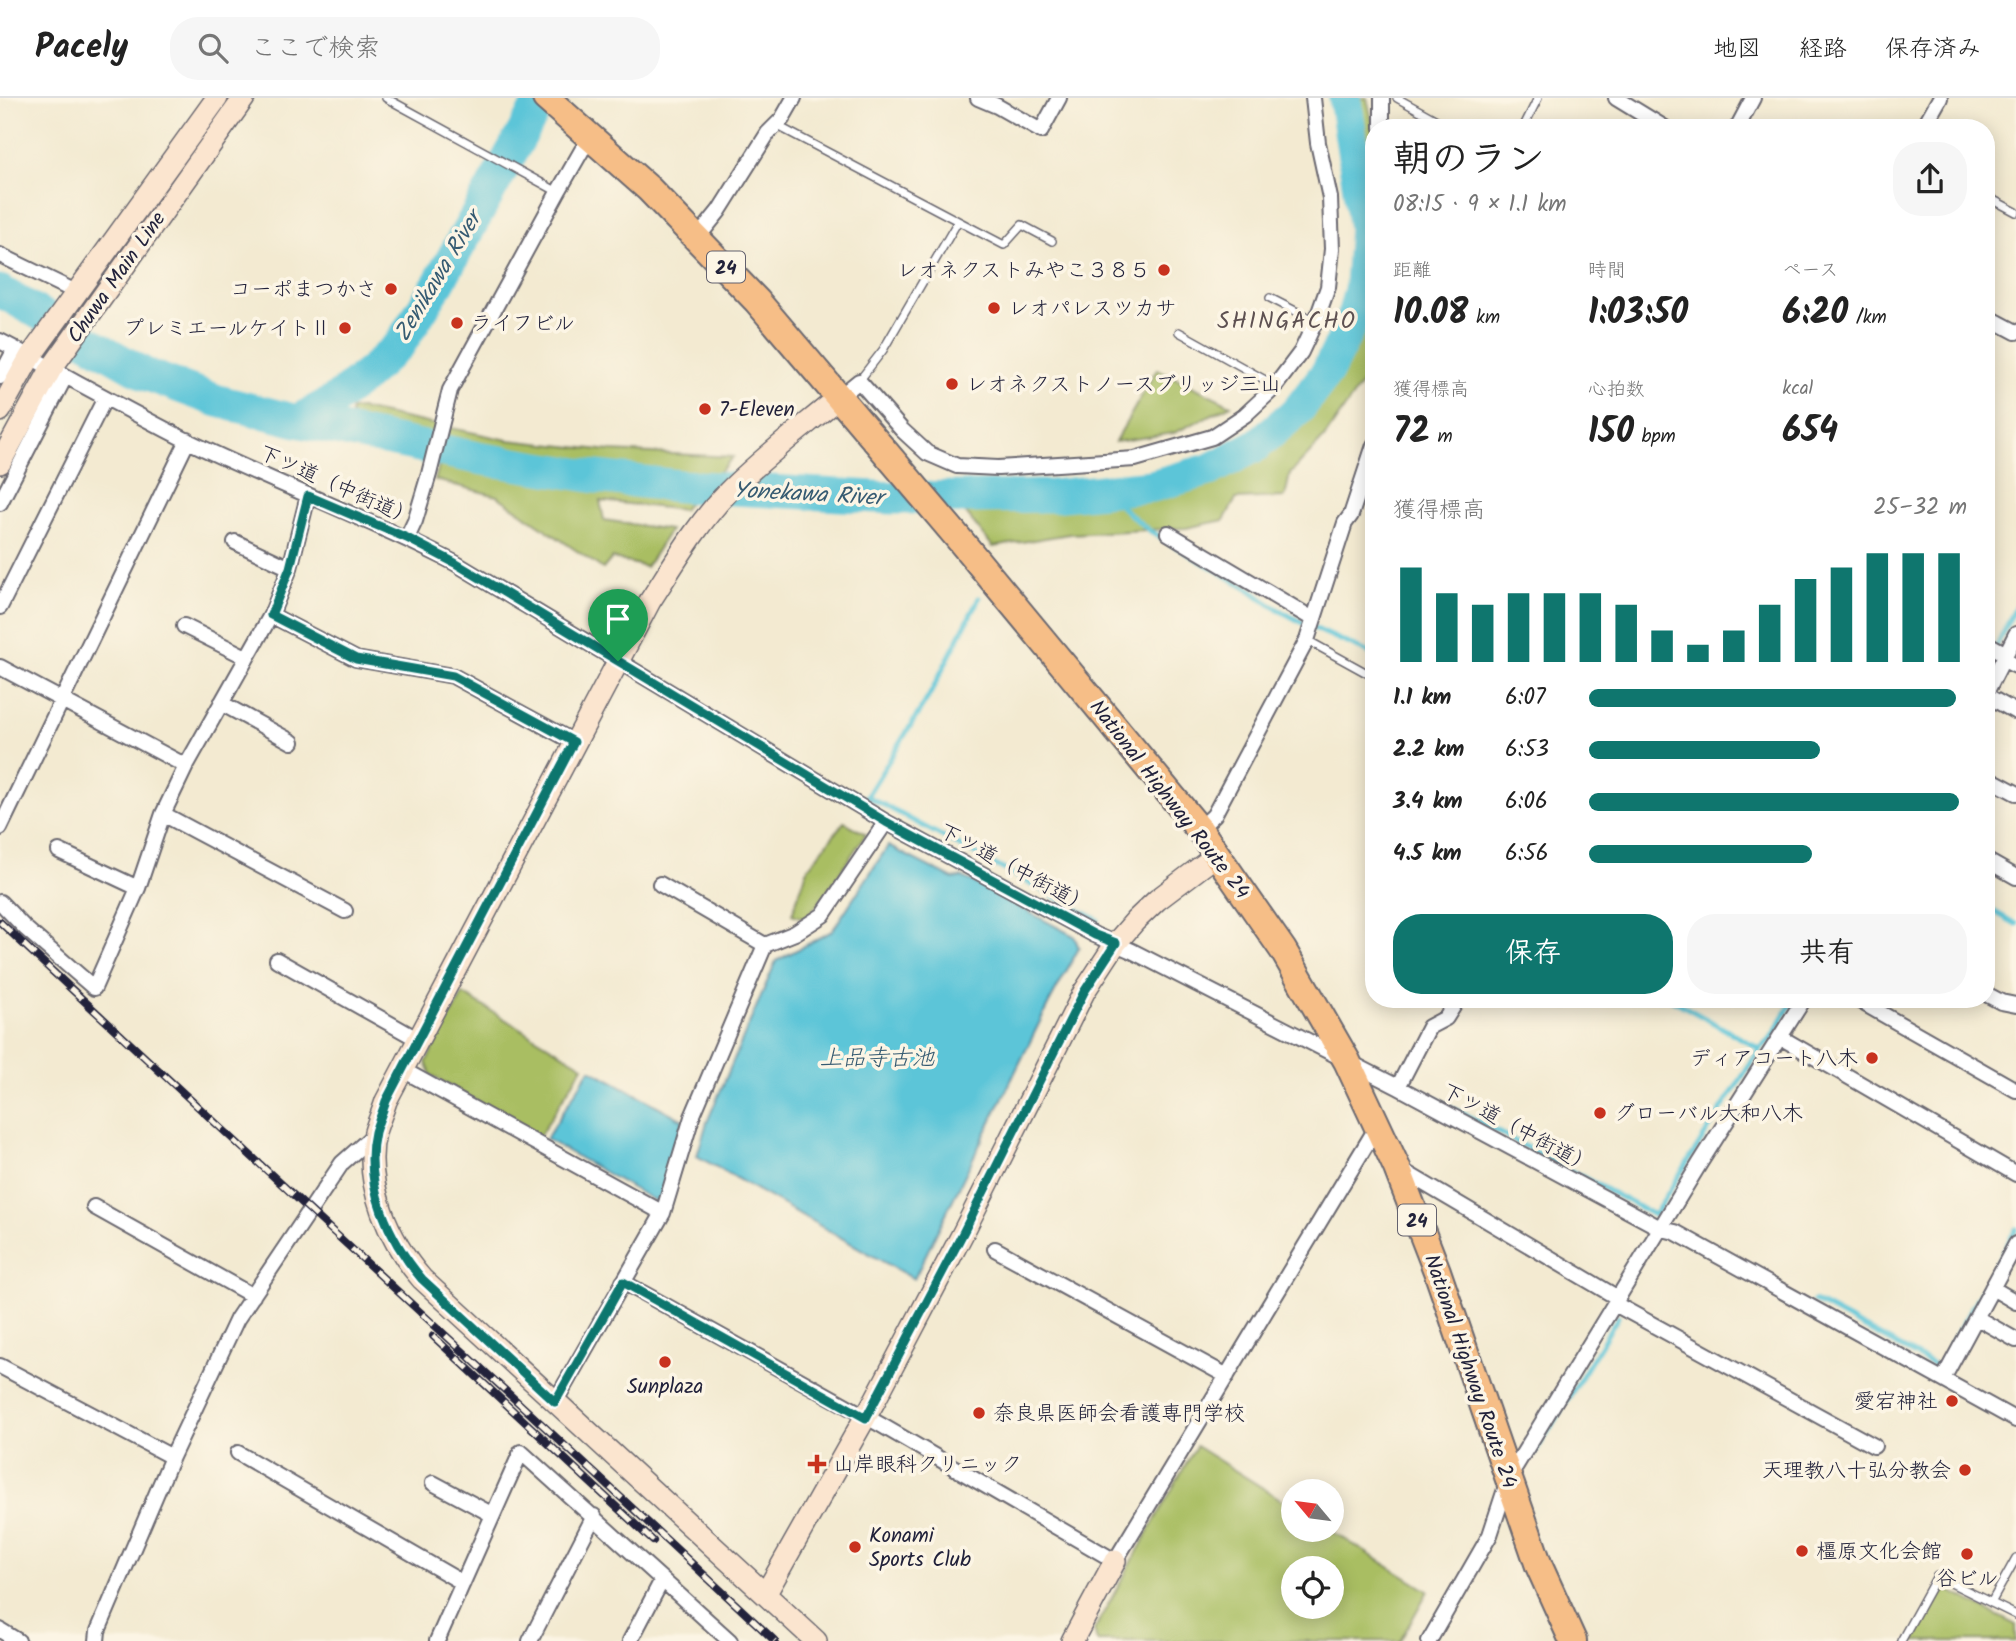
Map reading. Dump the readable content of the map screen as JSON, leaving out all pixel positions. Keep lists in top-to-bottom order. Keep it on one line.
{"streets":{"highway":["24","National Highway Route 24"],"street":["Chuwa Main Line","下ツ道（中街道）"]},"crossings":[["Chuwa Main Line","下ツ道（中街道）"],["下ツ道（中街道）","National Highway Route 24"]],"districts":["SHINGACHO"],"water":["Zenikawa River","Yonekawa River","上品寺古池"],"places":{"other":["レオネクストみやこ３８５","コーポまつかさ","レオパレスツカサ","ライフビル","プレミエールケイトⅡ","レオネクストノースブリッジ三山","7-Eleven","ディアコート八木","グローバル大和八木","Sunplaza","愛宕神社","奈良県医師会看護専門学校","天理教八十弘分教会","Konami Sports Club","橿原文化会館","谷ビル"],"health":["山岸眼科クリニック"]},"north":"top left","page":{"header":"Pacely","search":"ここで検索","nav":["地図","経路","保存済み"],"heading":["朝のラン","08:15 · 9 × 1.1 km"],"stats":[["距離","10.08 km"],["時間","1:03:50"],["ペース","6:20 /km"],["獲得標高","72 m"],["心拍数","150 bpm"],["kcal","654"]],"chart":["獲得標高","25–32 m"],"list":[{"name":"1.1 km","note":"6:07"},{"name":"2.2 km","note":"6:53"},{"name":"3.4 km","note":"6:06"},{"name":"4.5 km","note":"6:56"}],"buttons":["保存","共有"]}}
